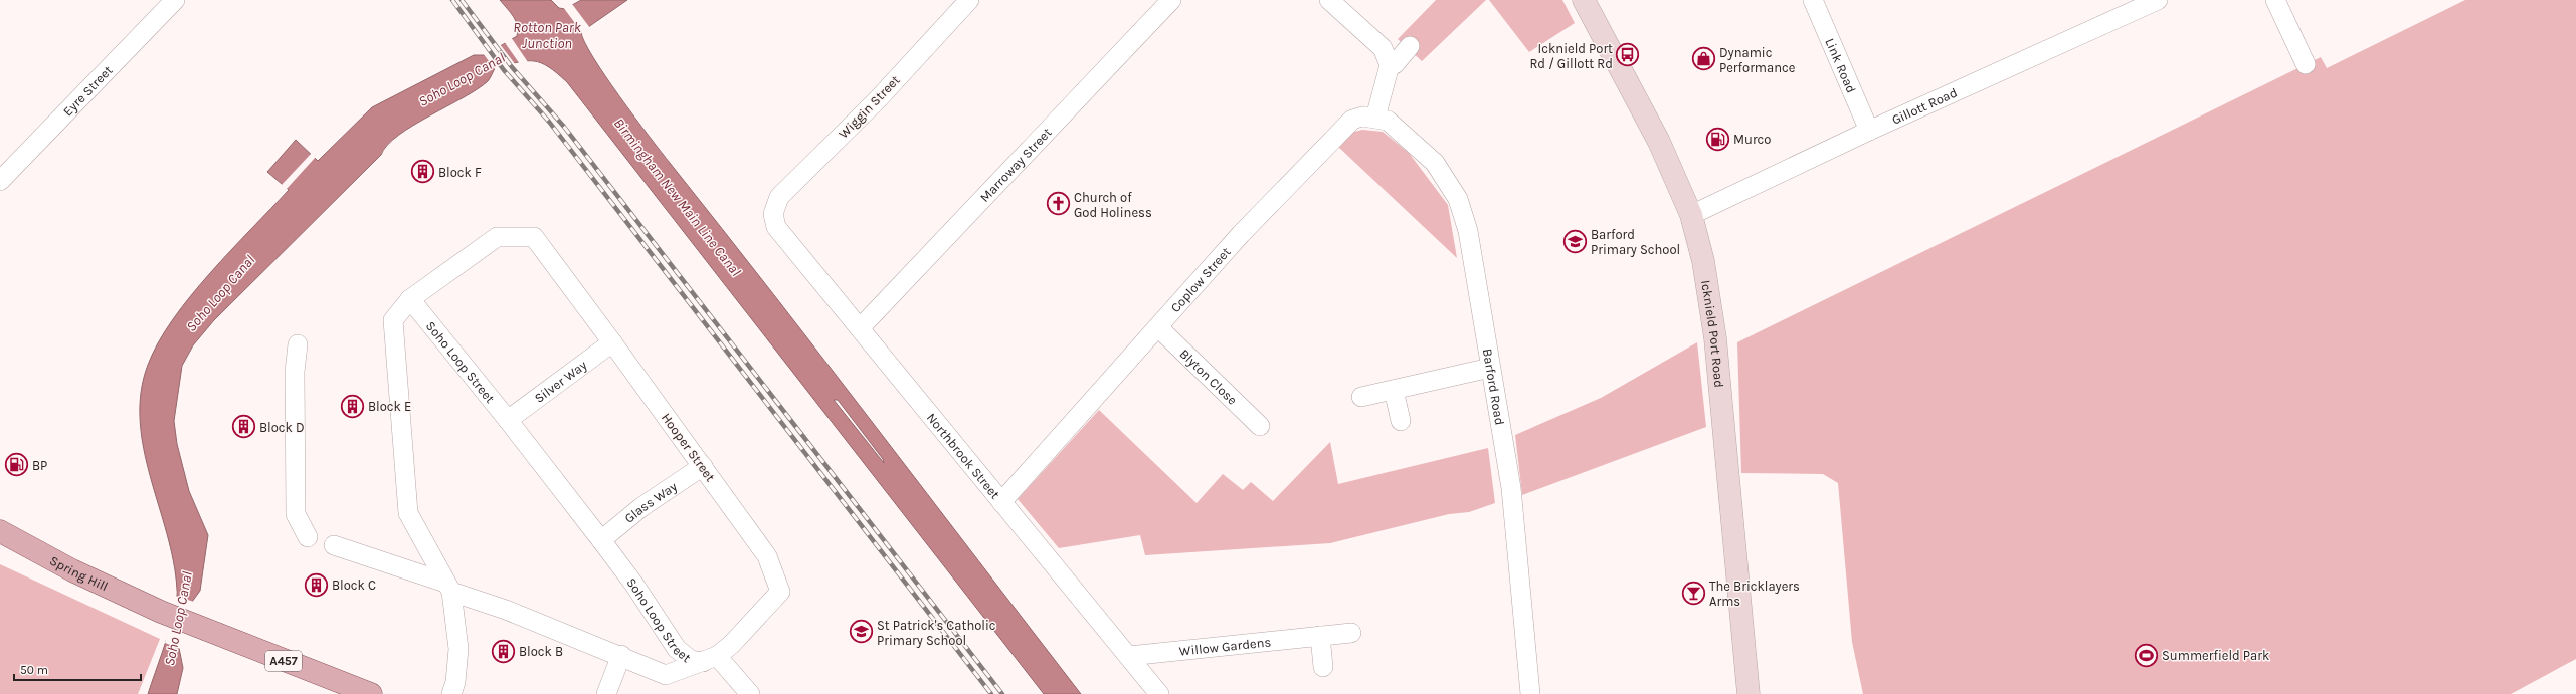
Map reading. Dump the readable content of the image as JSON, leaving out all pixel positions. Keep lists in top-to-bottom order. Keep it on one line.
{"streets":{"main road":["Icknield Port Road","Spring Hill","A457"],"street":["Link Road","Eyre Street","Wiggin Street","Gillott Road","Marroway Street","Coplow Street","Soho Loop Street","Blyton Close","Silver Way","Barford Road","Hooper Street","Northbrook Street","Glass Way","Willow Gardens"]},"crossings":[["Link Road","Gillott Road"],["Wiggin Street","Northbrook Street"],["Gillott Road","Icknield Port Road"],["Marroway Street","Northbrook Street"],["Coplow Street","Blyton Close"],["Coplow Street","Barford Road"],["Coplow Street","Northbrook Street"],["Soho Loop Street","Silver Way"],["Soho Loop Street","Hooper Street"],["Soho Loop Street","Glass Way"],["Silver Way","Hooper Street"],["Hooper Street","Glass Way"],["Northbrook Street","Willow Gardens"]],"water":["Rotton Park Junction","Soho Loop Canal","Birmingham New Main Line Canal"],"places":{"bus stop":["Icknield Port Rd / Gillott Rd"],"shop":["Dynamic Performance"],"fuel station":["Murco","BP"],"building":["Block F","Block E","Block D","Block C","Block B"],"church":["Church of God Holiness"],"school or university":["Barford Primary School","St Patrick's Catholic Primary School"],"bar":["The Bricklayers Arms"],"sports":["Summerfield Park"]},"scale_bar":"50 m"}
